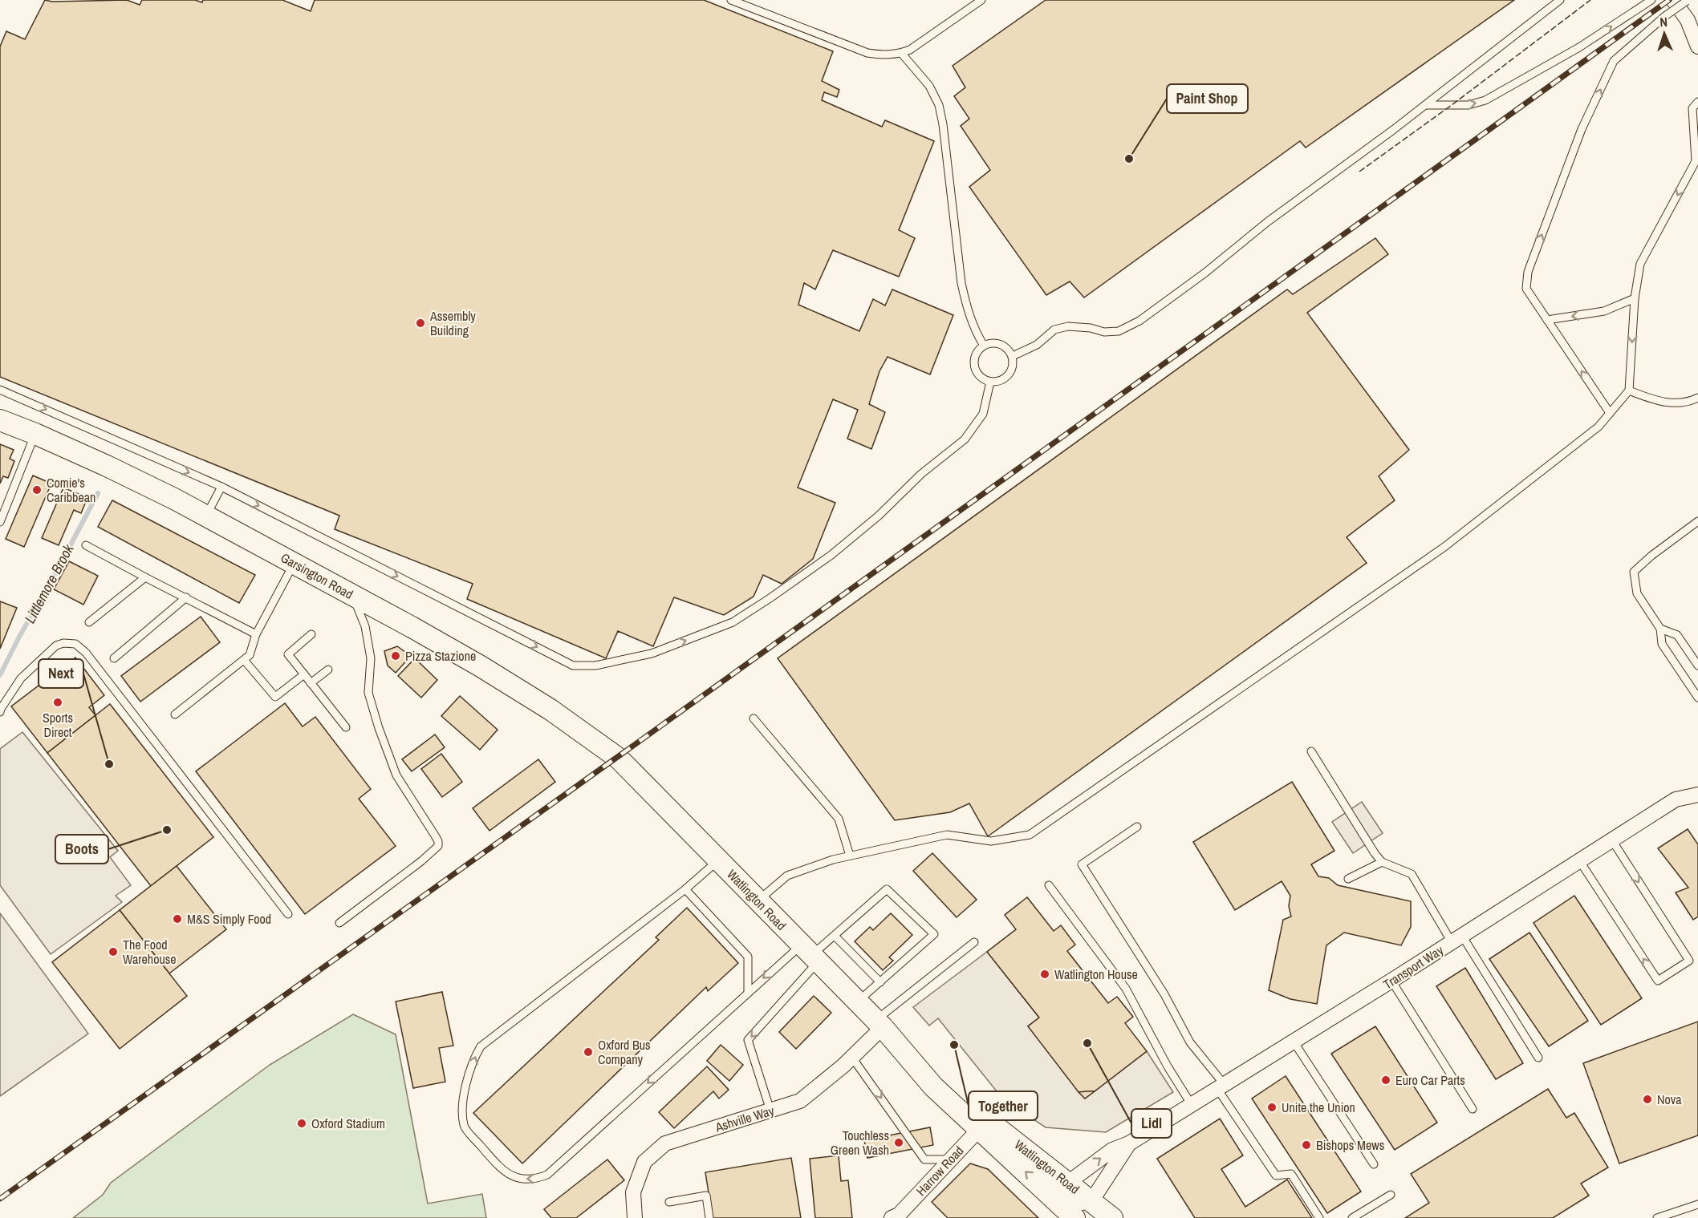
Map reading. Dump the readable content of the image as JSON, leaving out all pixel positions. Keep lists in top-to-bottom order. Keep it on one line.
{"streets":{"main road":["Garsington Road","Watlington Road"],"street":["Transport Way","Ashville Way","Harrow Road"]},"crossings":[["Garsington Road","Watlington Road"],["Watlington Road","Transport Way"],["Watlington Road","Ashville Way"],["Watlington Road","Harrow Road"]],"water":["Littlemore Brook"],"places":["Paint Shop","Assembly Building","Comie's Caribbean","Pizza Stazione","Sports Direct","Next","Boots","M&S Simply Food","The Food Warehouse","Watlington House","Lidl","Together","Oxford Bus Company","Euro Car Parts","Nova","Unite the Union","Oxford Stadium","Touchless Green Wash","Bishops Mews"],"north":"top"}
